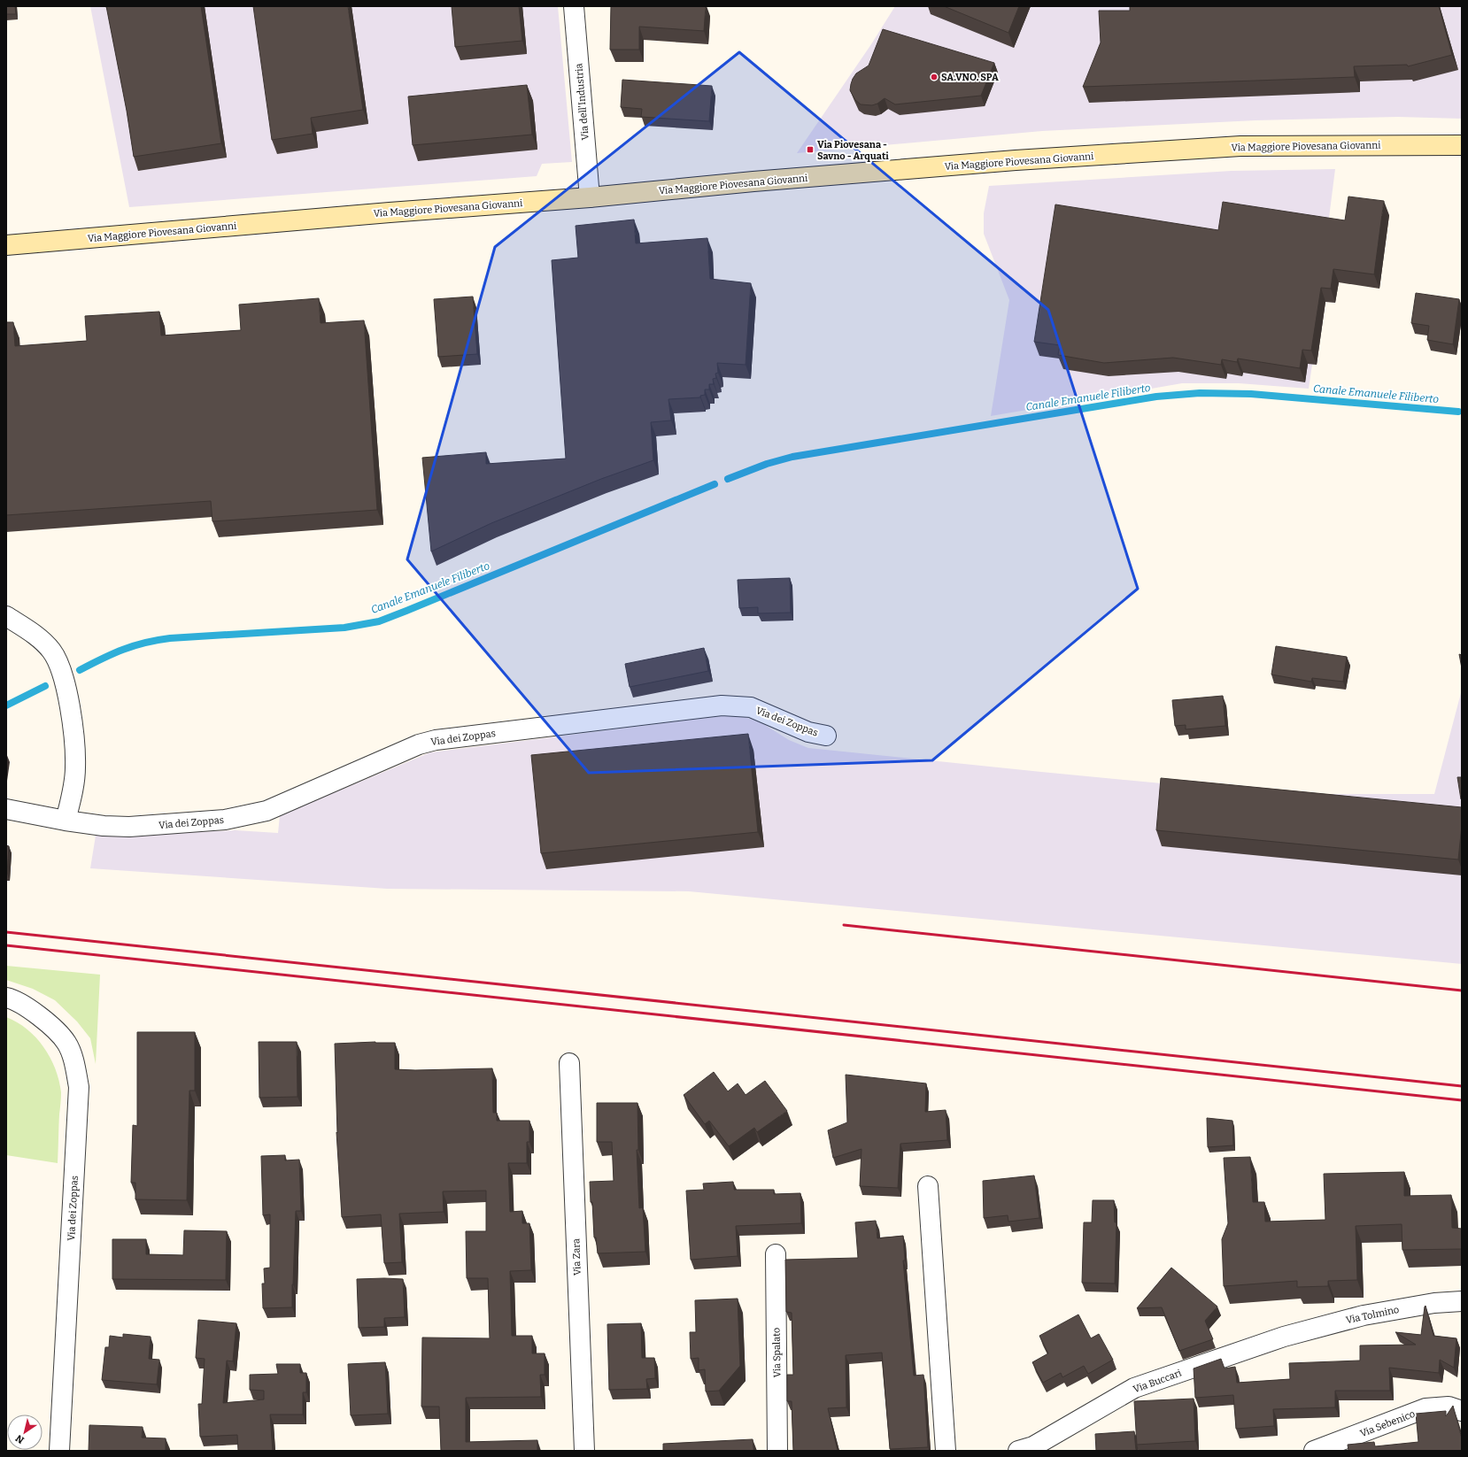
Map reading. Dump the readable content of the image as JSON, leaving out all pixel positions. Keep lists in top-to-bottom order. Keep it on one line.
{"streets":{"street":["Via dell'Industria","Via Maggiore Piovesana Giovanni","Via dei Zoppas","Via Zara","Via Tolmino","Via Spalato","Via Buccari","Via Sebenico"]},"crossings":[["Via dell'Industria","Via Maggiore Piovesana Giovanni"],["Via Tolmino","Via Buccari"]],"water":["Canale Emanuele Filiberto"],"places":{"other":["SA.VNO. SPA"],"transit":["Via Piovesana - Savno - Arquati"]},"north":"bottom left"}
